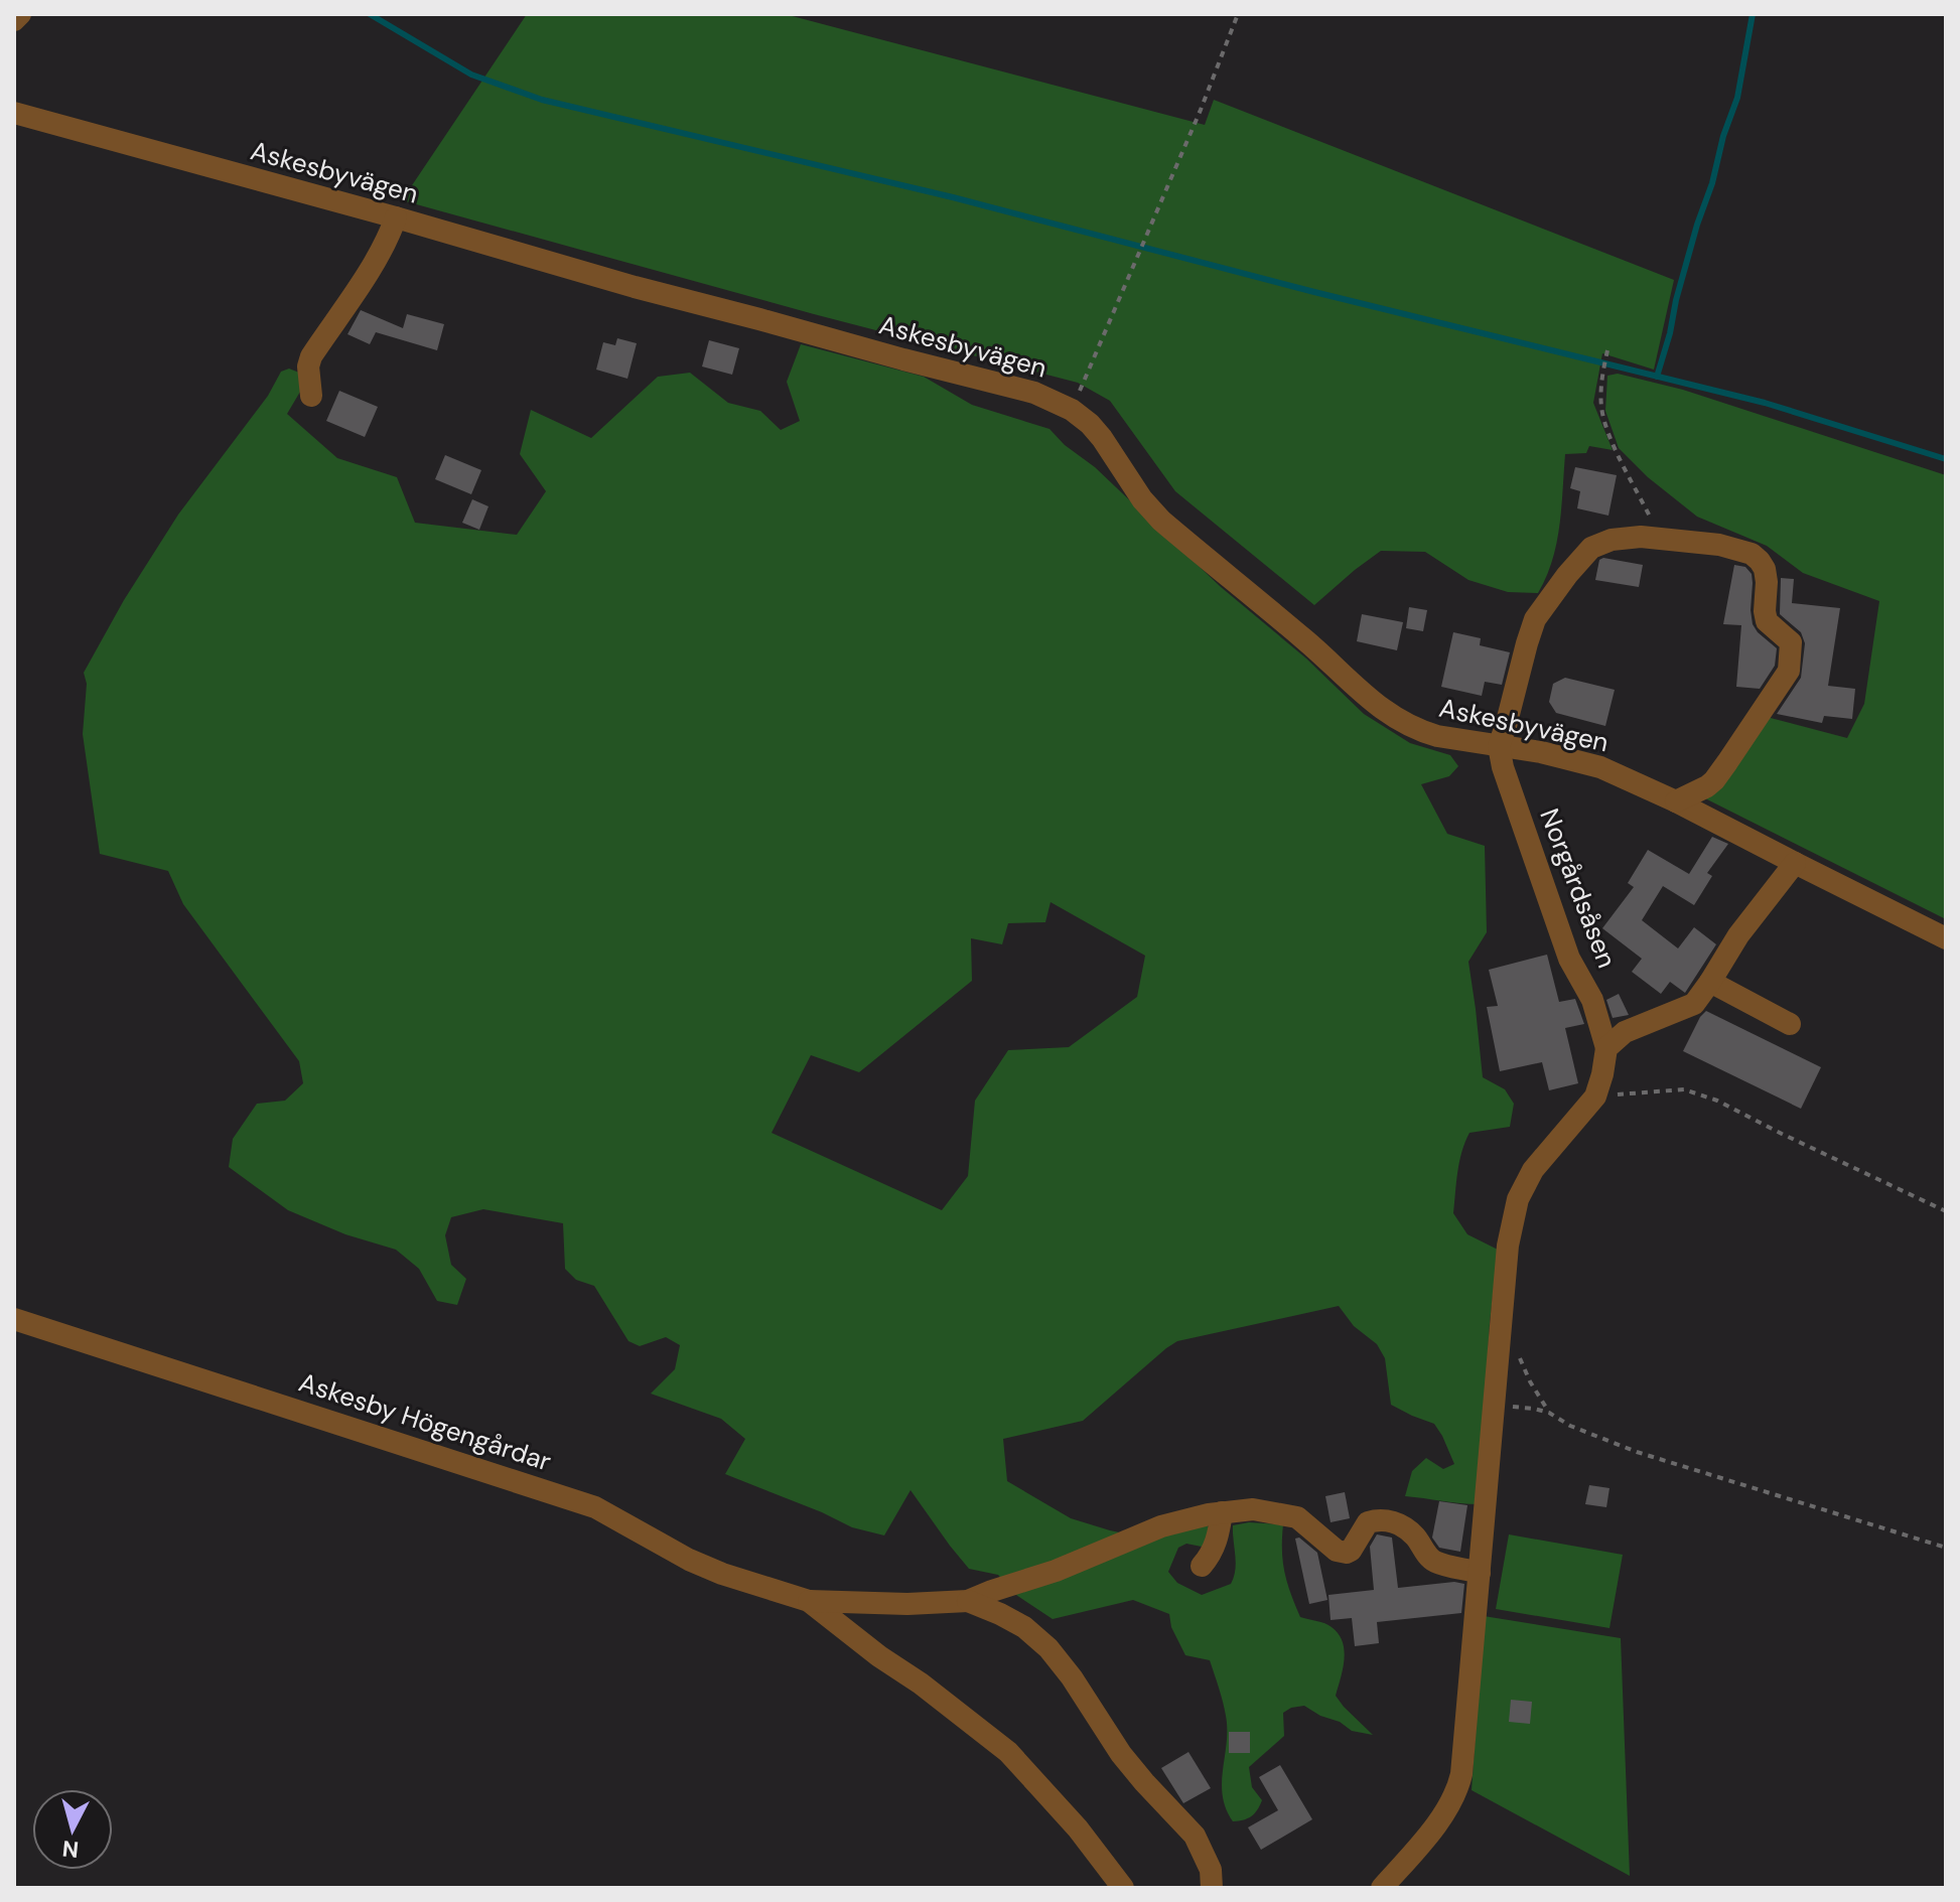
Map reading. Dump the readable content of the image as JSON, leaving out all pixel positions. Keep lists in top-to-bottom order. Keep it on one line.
{"streets":{"street":["Askesbyvägen","Norgårdsåsen","Askesby Högengårdar"]},"crossings":[["Askesbyvägen","Norgårdsåsen"]],"north":"bottom"}
